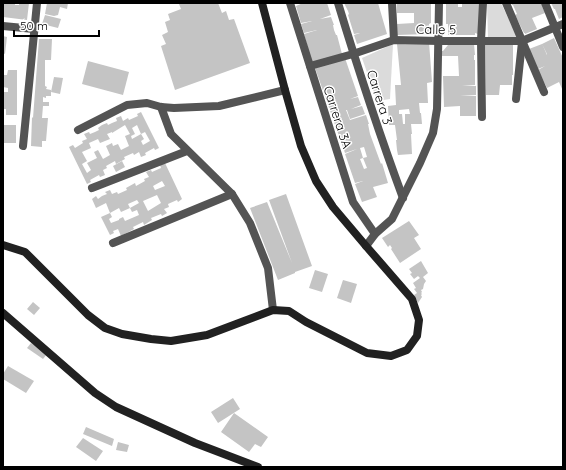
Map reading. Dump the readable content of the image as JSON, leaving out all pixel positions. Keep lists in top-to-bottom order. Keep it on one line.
{"streets":{"street":["Calle 5","Carrera 3","Carrera 3A"]},"crossings":[["Calle 5","Carrera 3"],["Calle 5","Carrera 3A"]],"scale_bar":"50 m"}
